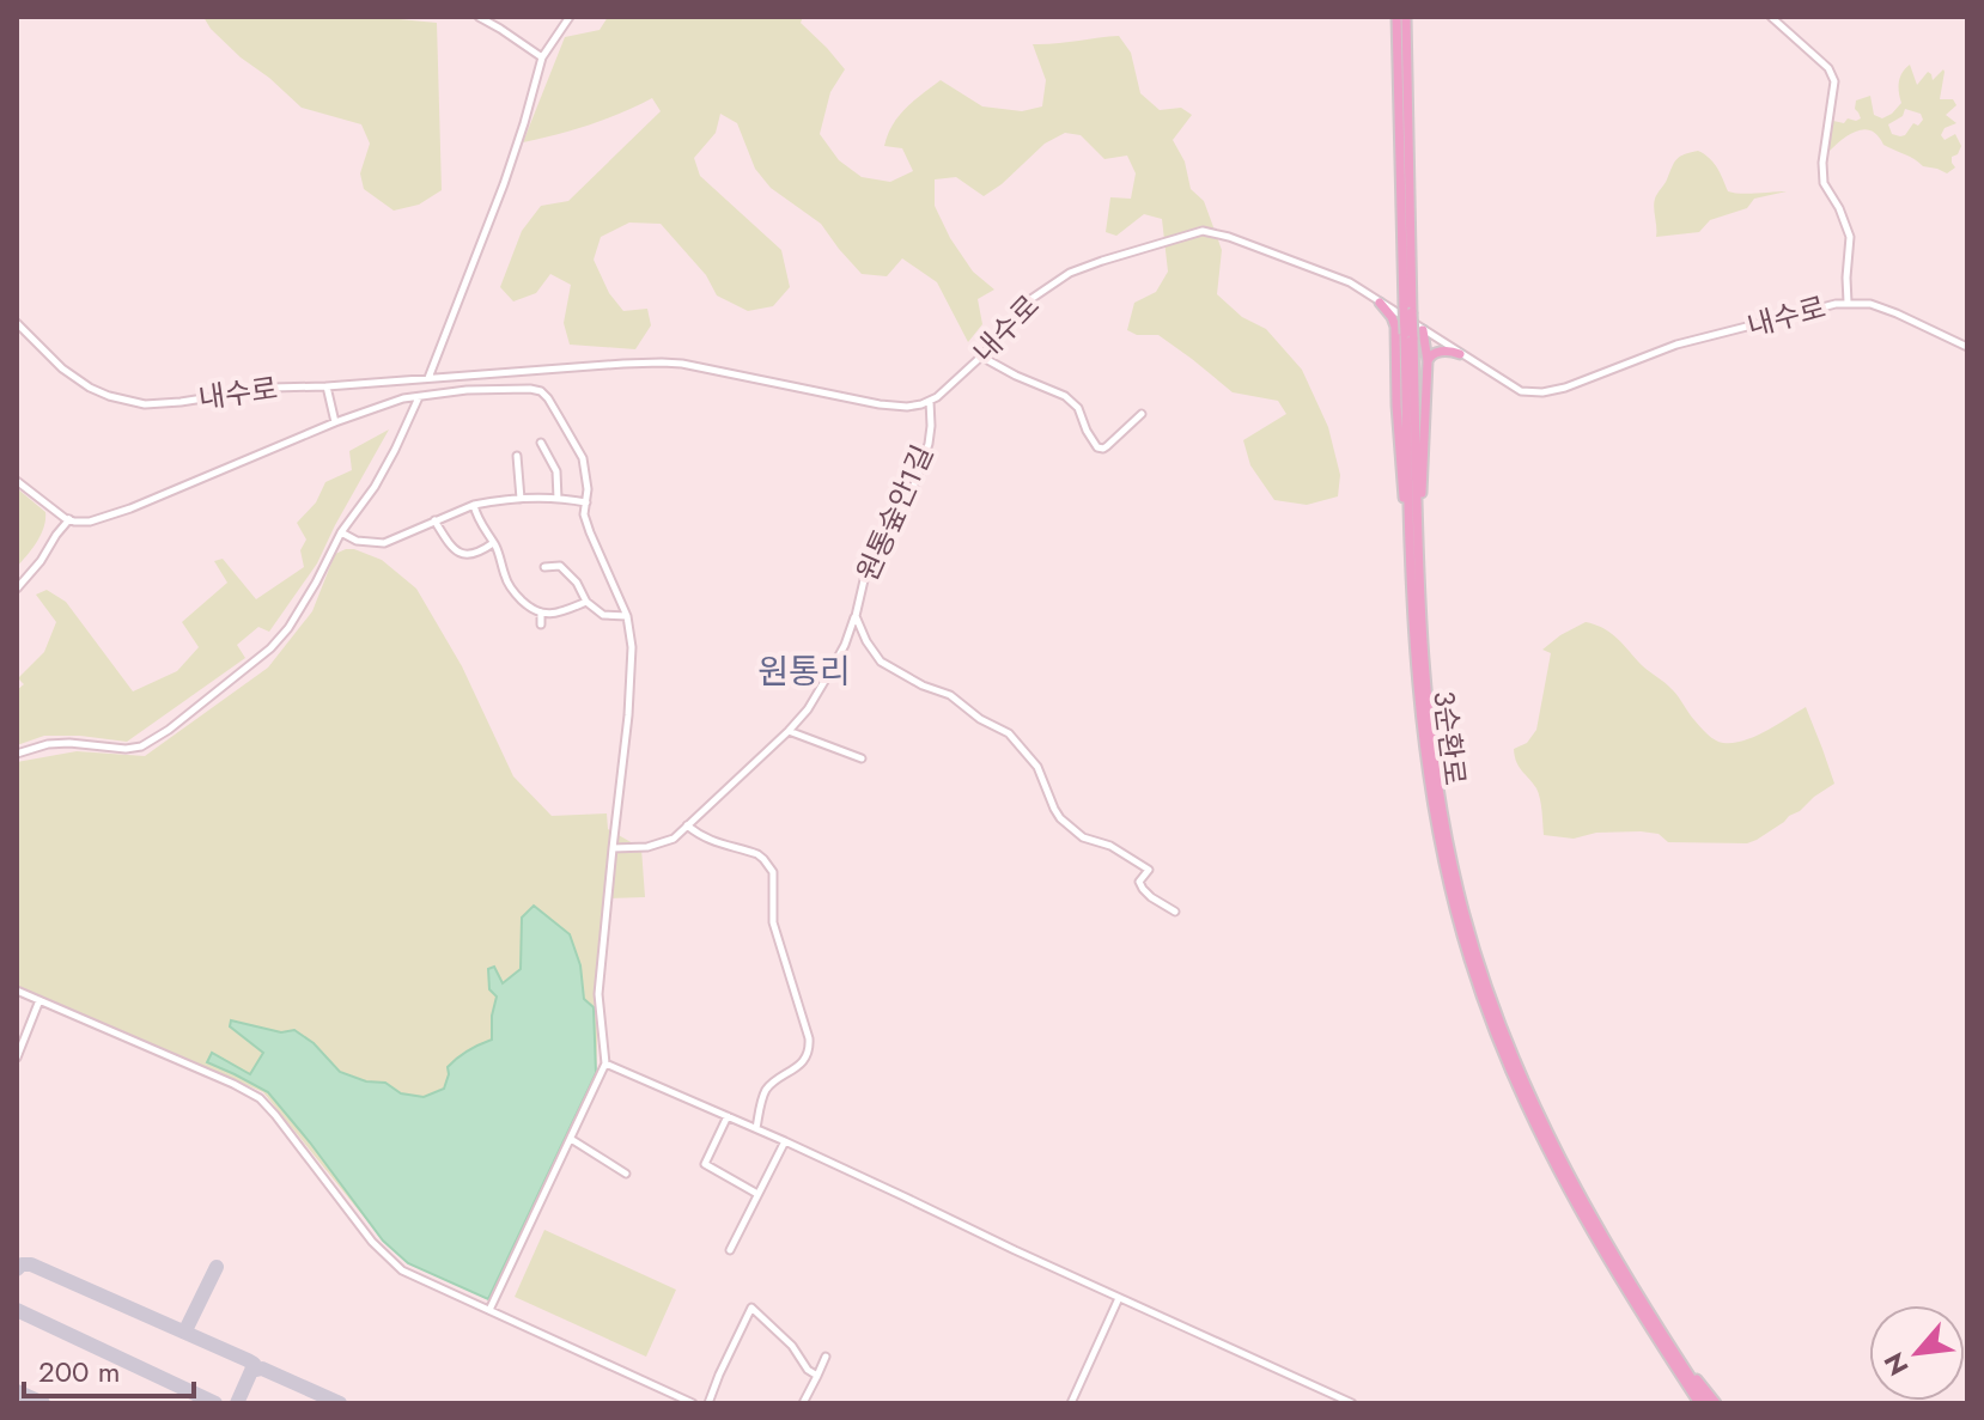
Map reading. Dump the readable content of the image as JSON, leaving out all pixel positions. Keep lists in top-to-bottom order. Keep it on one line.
{"streets":{"highway":["3순환로"],"street":["내수로","원통숲안1길"]},"crossings":[["내수로","원통숲안1길"],["내수로","3순환로"]],"districts":["원통리"],"scale_bar":"200 m","north":"bottom left"}
